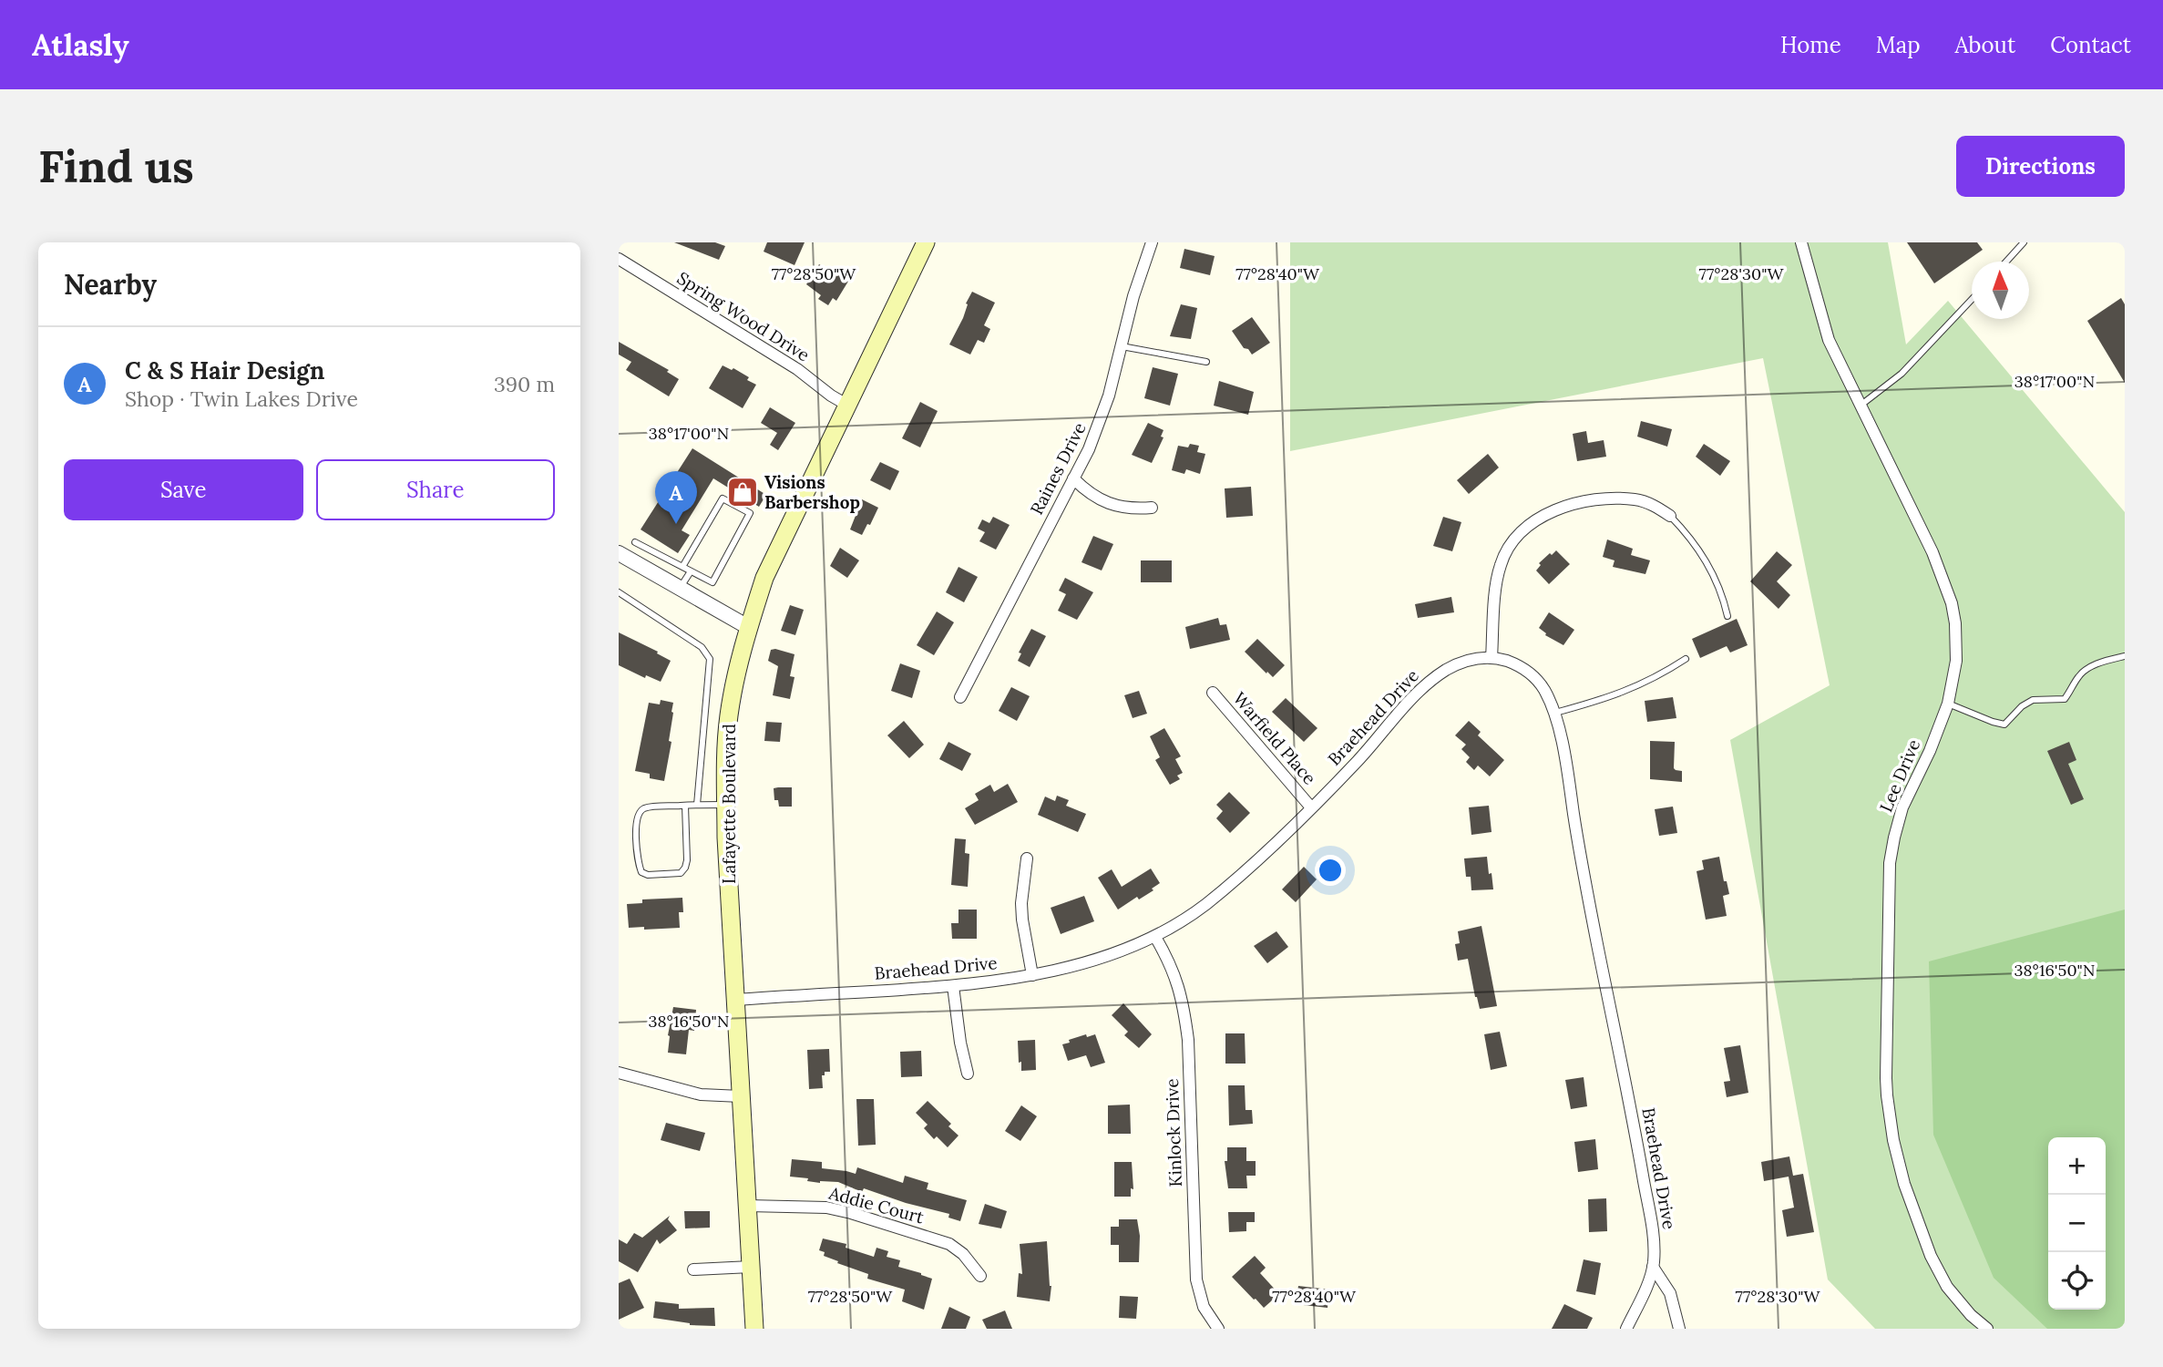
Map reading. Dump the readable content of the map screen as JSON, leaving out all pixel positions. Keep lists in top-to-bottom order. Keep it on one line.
{"streets":{"main road":["Lafayette Boulevard"],"street":["Spring Wood Drive","Raines Drive","Braehead Drive","Warfield Place","Lee Drive","Kinlock Drive","Addie Court"]},"crossings":[["Spring Wood Drive","Lafayette Boulevard"],["Braehead Drive","Warfield Place"],["Braehead Drive","Lafayette Boulevard"],["Braehead Drive","Kinlock Drive"],["Lafayette Boulevard","Addie Court"]],"places":{"shop":["Visions Barbershop"]},"north":"top","page":{"header":"Atlasly","nav":["Home","Map","About","Contact"],"buttons":["Directions",["Save","Share"]],"title":"Find us","heading":"Nearby","list":[{"mark":"A","name":"C & S Hair Design","note":"Shop · Twin Lakes Drive","value":"390 m"}],"pins":"A","map_buttons":["+","−"]},"coordinates":["77°28'50\"W","77°28'40\"W","77°28'30\"W","38°17'00\"N","38°16'50\"N"]}
